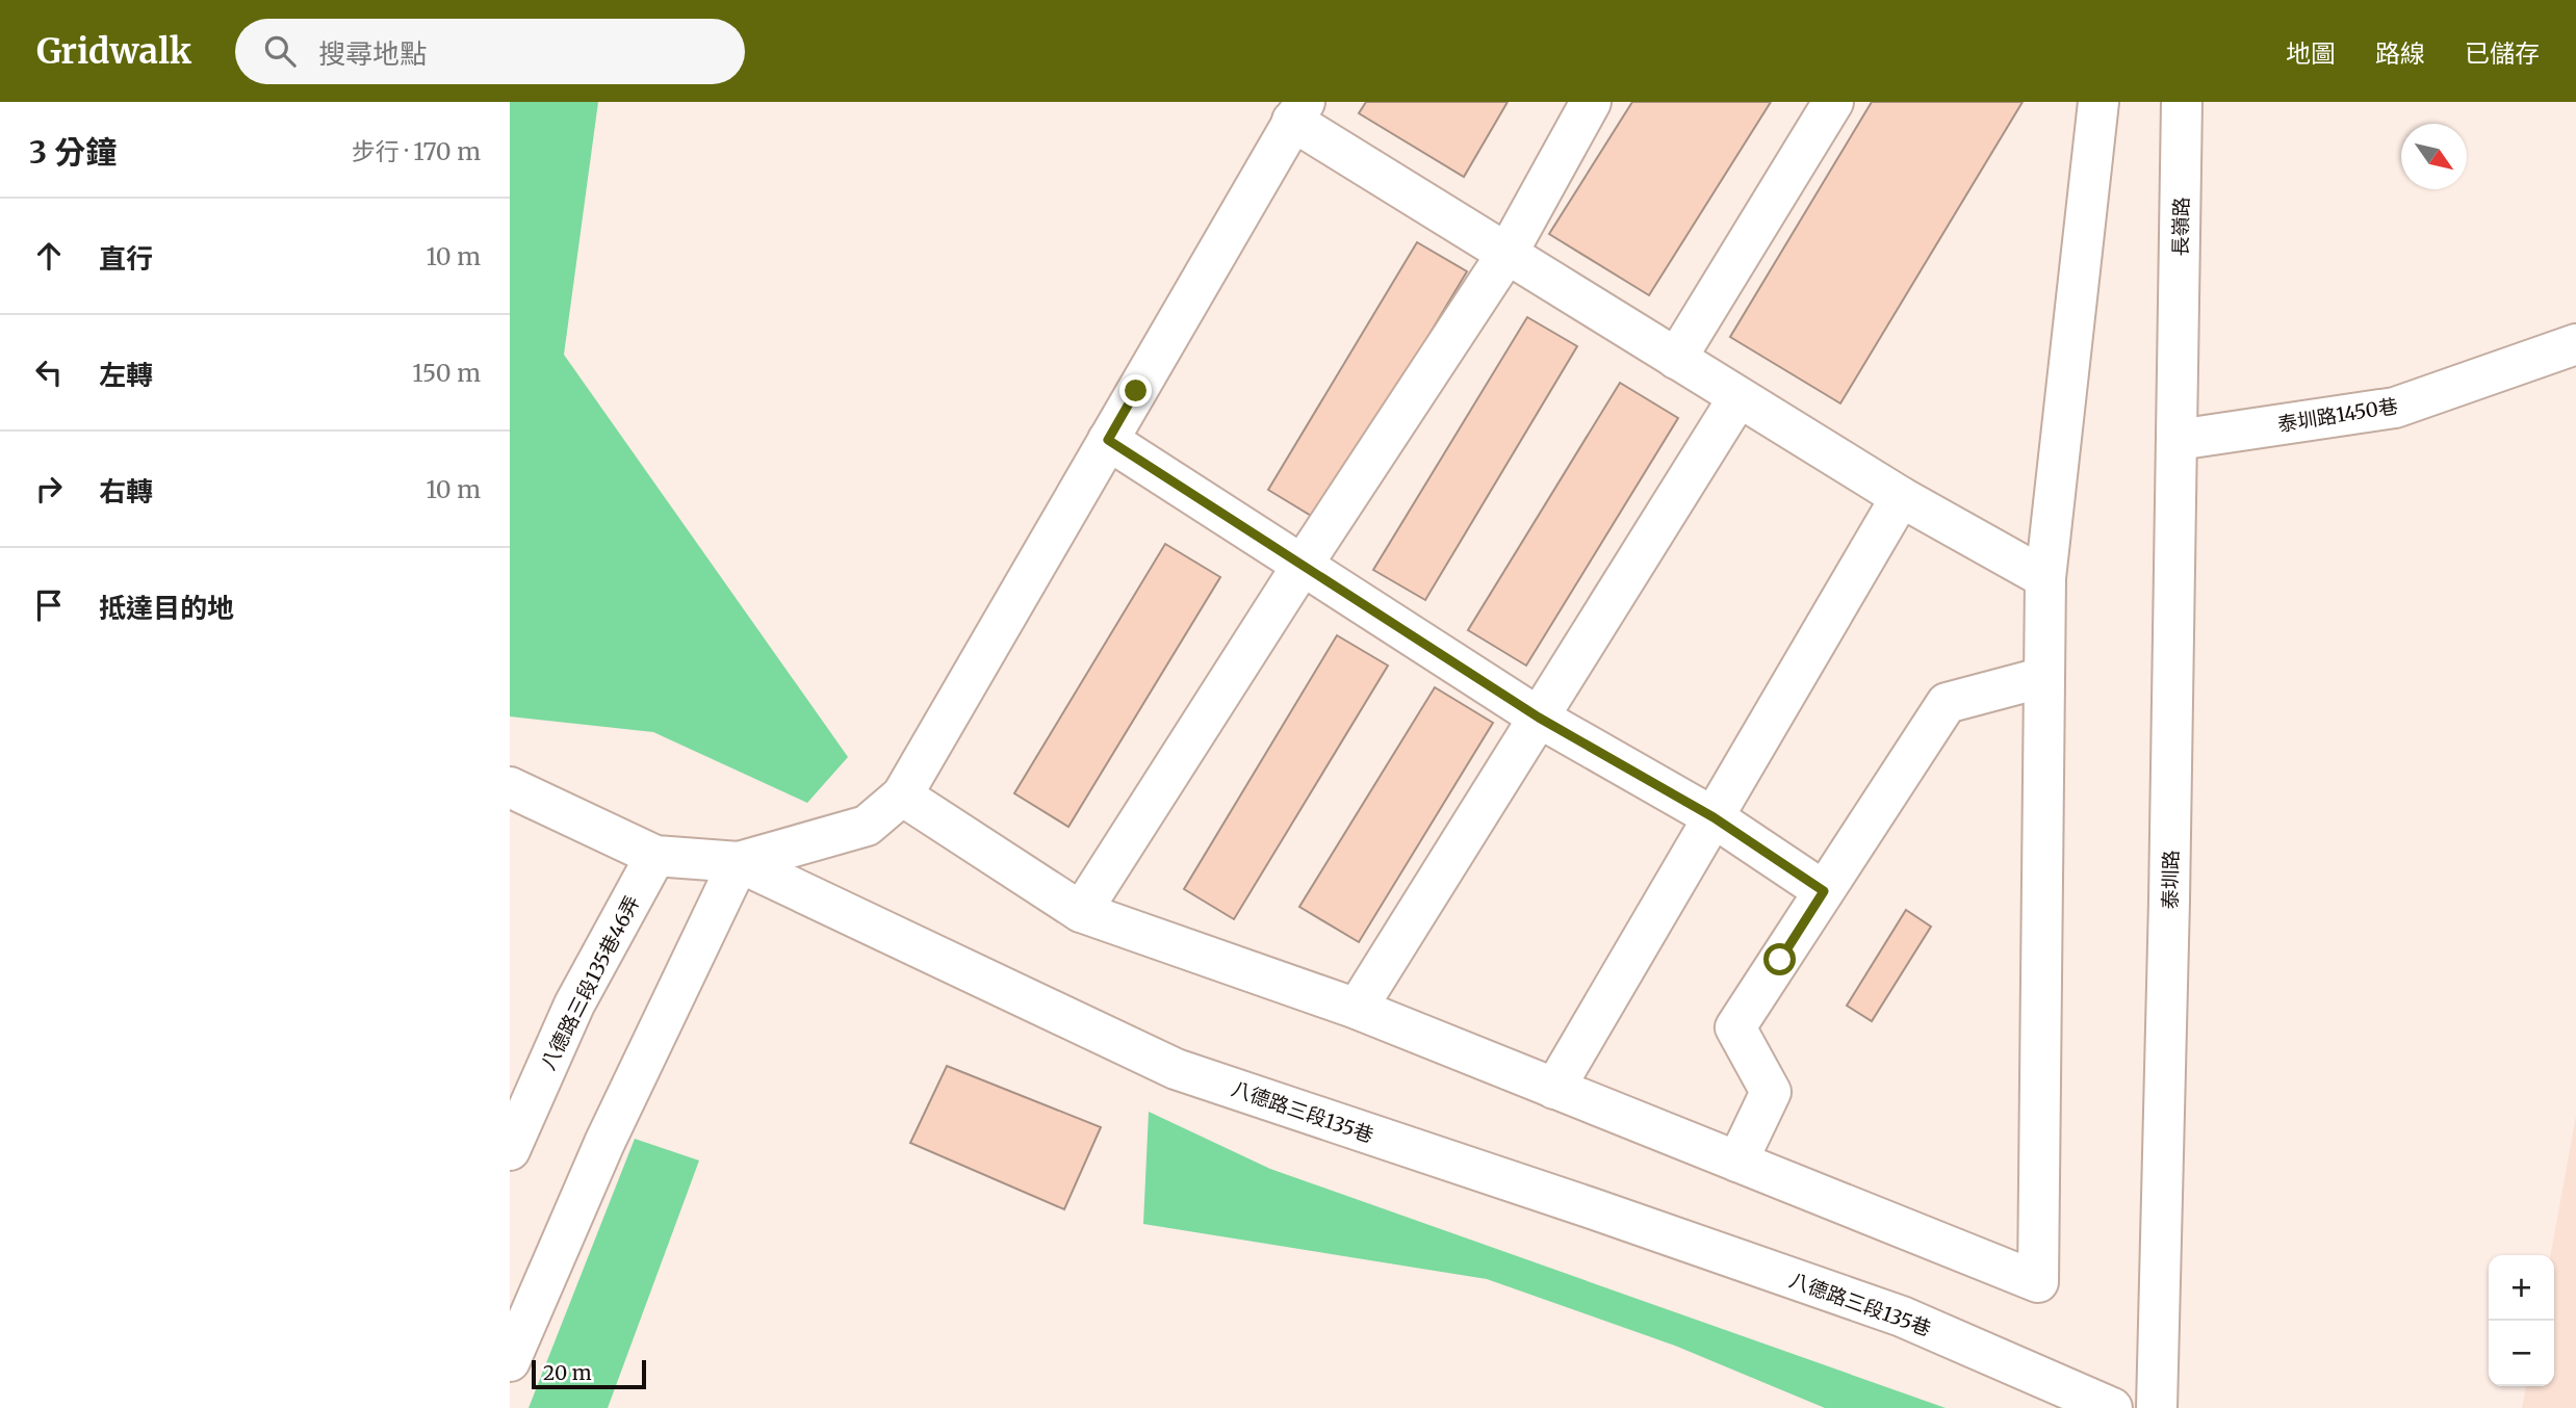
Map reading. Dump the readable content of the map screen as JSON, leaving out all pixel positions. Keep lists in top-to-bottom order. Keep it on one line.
{"streets":{"street":["長嶺路","泰圳路1450巷","泰圳路","八德路三段135巷46弄","八德路三段135巷"]},"crossings":[["長嶺路","泰圳路"],["泰圳路1450巷","泰圳路"],["八德路三段135巷46弄","八德路三段135巷"]],"scale_bar":"20 m","north":"bottom right","page":{"header":"Gridwalk","search":"搜尋地點","nav":["地圖","路線","已儲存"],"heading":["3 分鐘","步行 · 170 m"],"list":[["直行","10 m"],["左轉","150 m"],["右轉","10 m"],"抵達目的地"],"map_buttons":["+","−"],"scale":"20 m"}}
